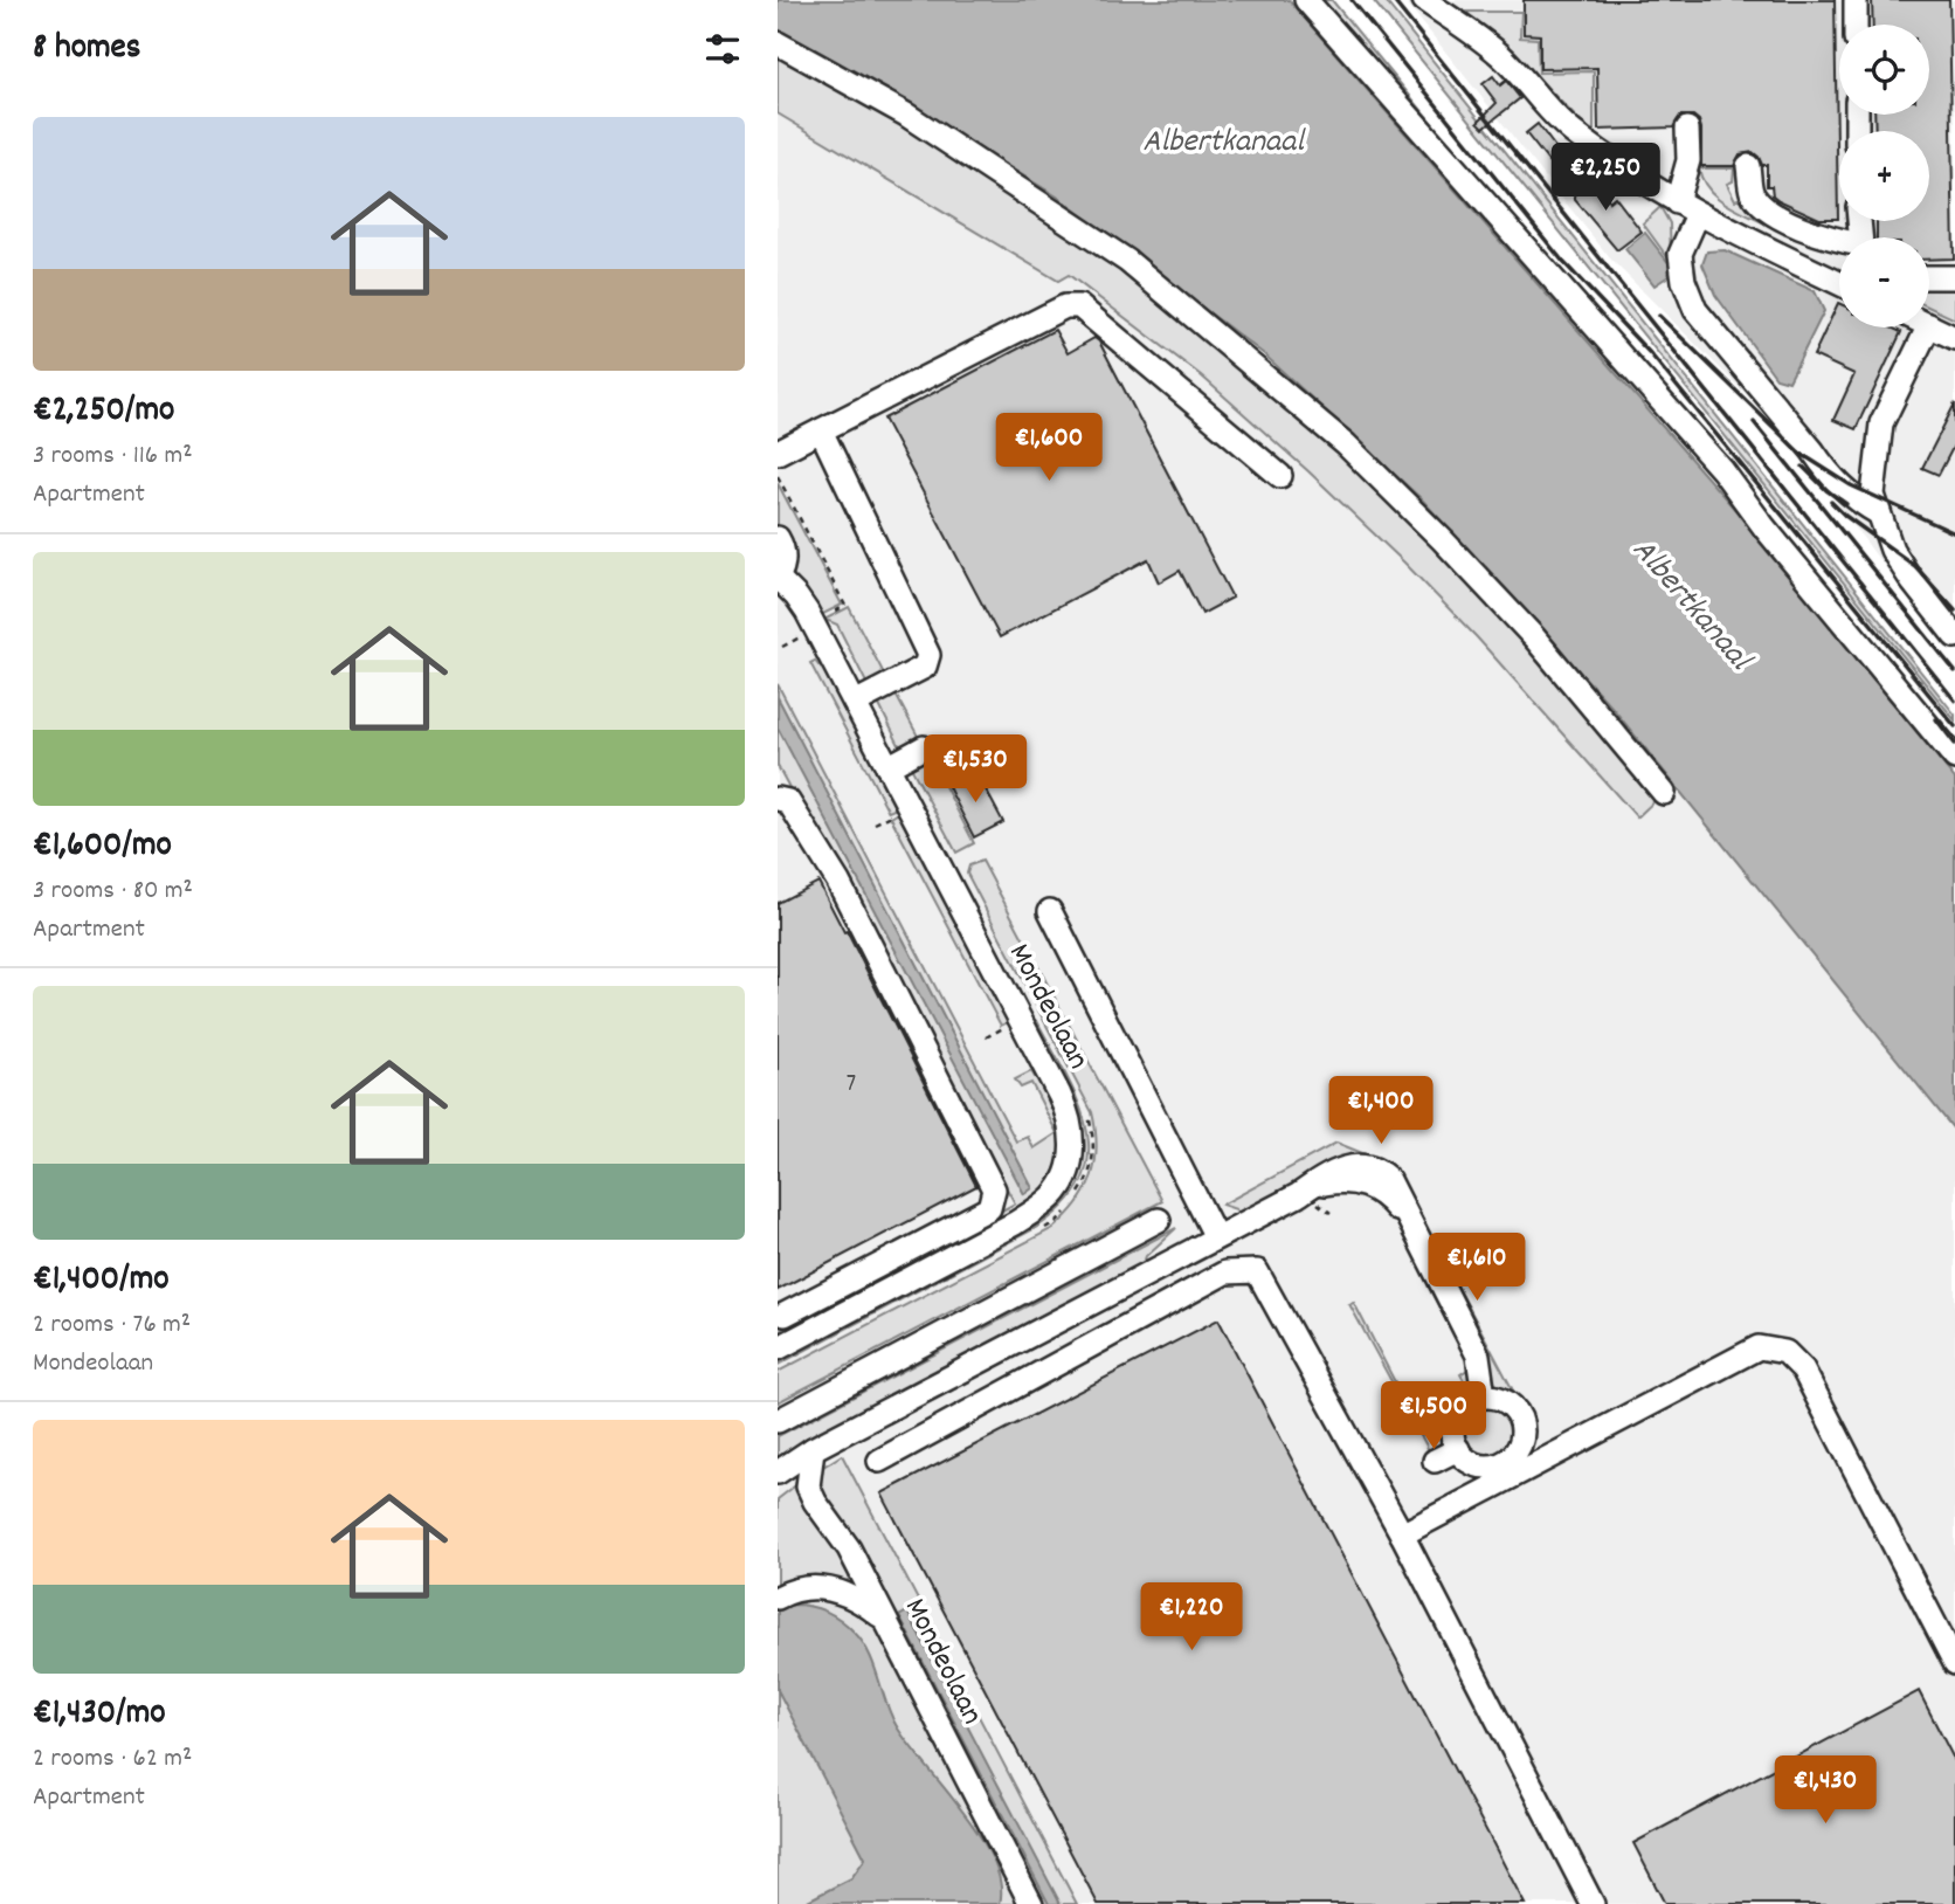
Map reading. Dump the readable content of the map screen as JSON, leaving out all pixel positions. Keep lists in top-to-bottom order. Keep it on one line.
{"streets":{"street":["Mondeolaan"]},"water":["Albertkanaal"],"house_numbers":["7"],"page":{"heading":"8 homes","map_buttons":["+","−"],"list":[{"name":"€2,250/mo","note":"3 rooms · 116 m² · Apartment"},{"name":"€1,600/mo","note":"3 rooms · 80 m² · Apartment"},{"name":"€1,400/mo","note":"2 rooms · 76 m² · Mondeolaan"},{"name":"€1,430/mo","note":"2 rooms · 62 m² · Apartment"}],"price":["€2,250","€1,600","€1,530","€1,400","€1,610","€1,500","€1,220","€1,430"]}}
